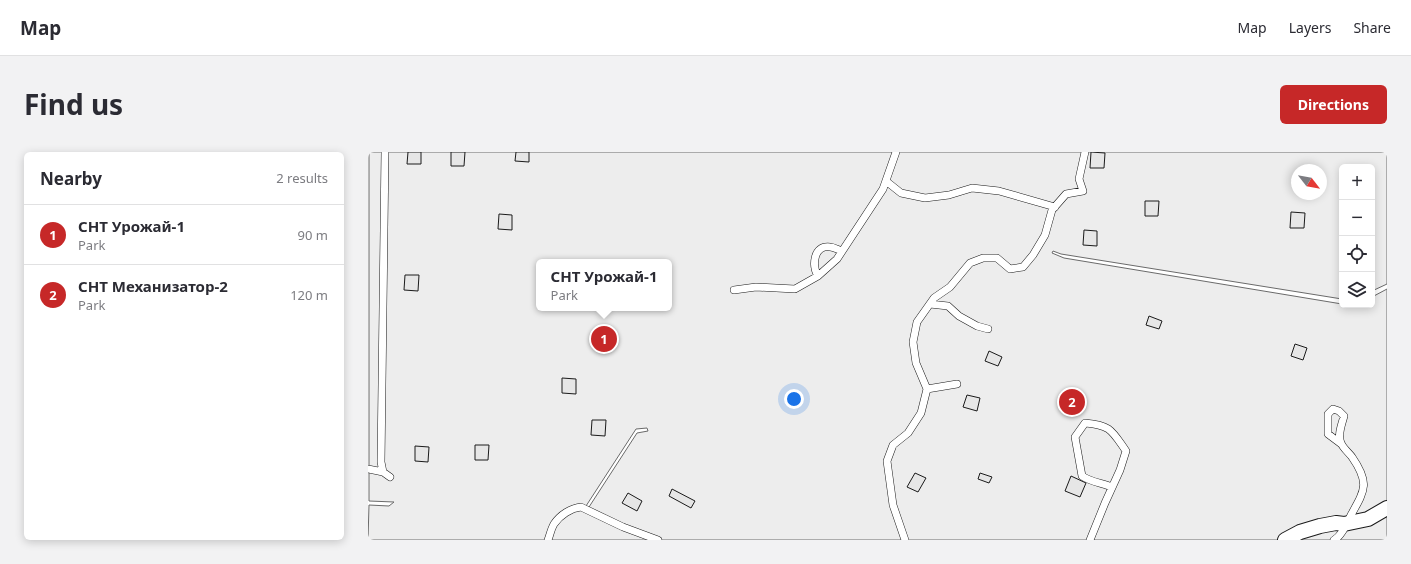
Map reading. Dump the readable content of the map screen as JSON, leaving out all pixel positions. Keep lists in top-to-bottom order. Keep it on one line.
{"north":"bottom right","page":{"header":"Map","nav":["Map","Layers","Share"],"title":"Find us","buttons":"Directions","heading":["Nearby","2 results"],"map_buttons":["+","−"],"list":[{"mark":"1","name":"СНТ Урожай-1","note":"Park","value":"90 m"},{"mark":"2","name":"СНТ Механизатор-2","note":"Park","value":"120 m"}],"popup":["СНТ Урожай-1","Park"],"pins":["1","2"]}}
